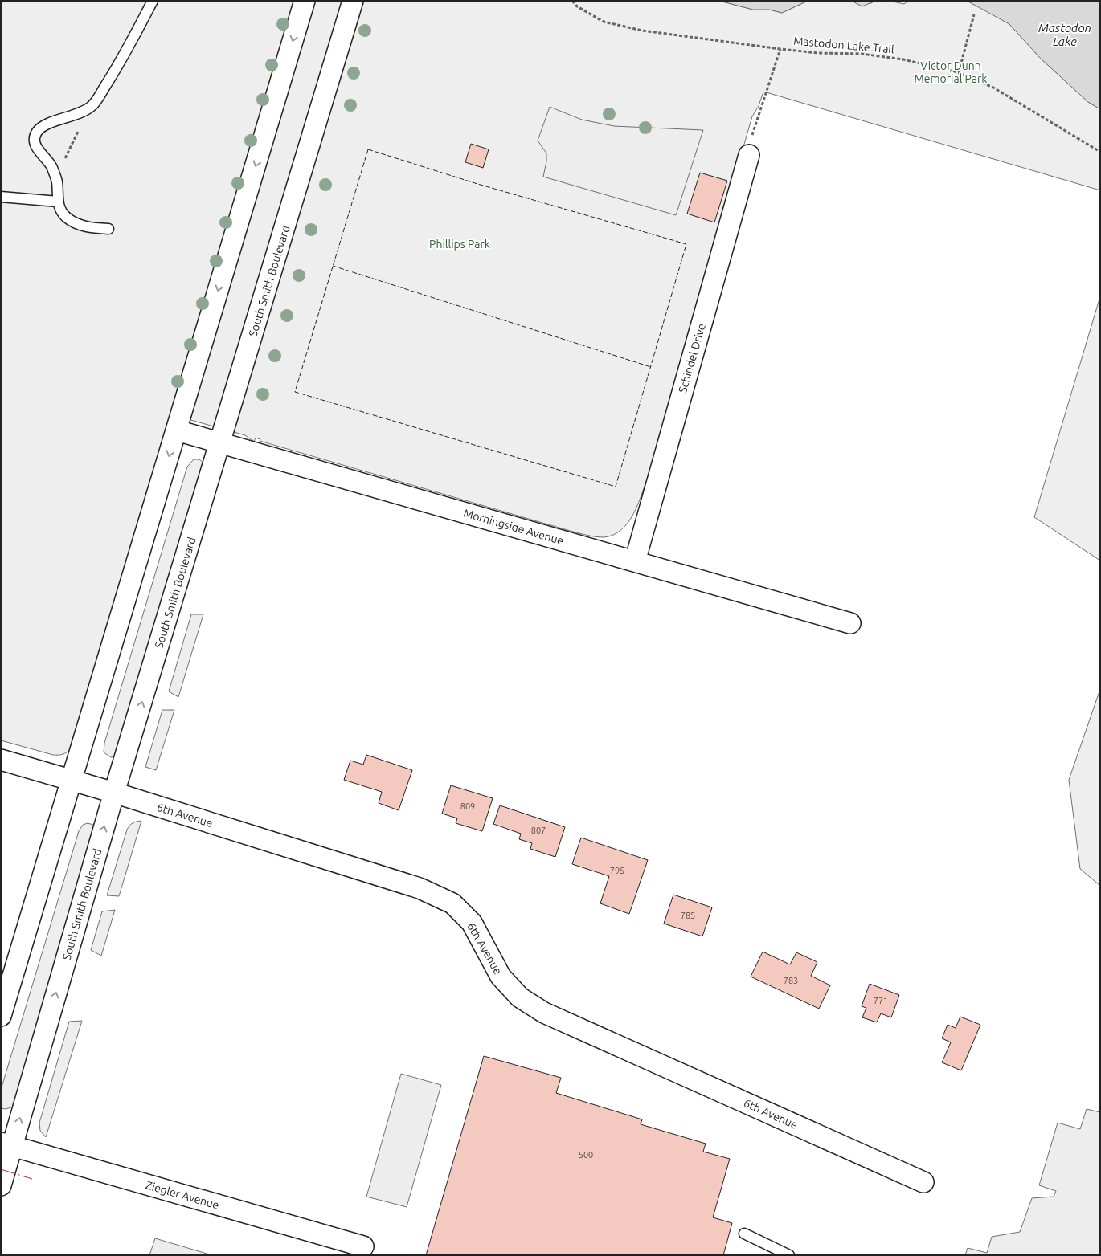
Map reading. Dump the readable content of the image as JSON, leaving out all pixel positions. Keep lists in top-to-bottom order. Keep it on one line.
{"streets":{"street":["South Smith Boulevard","Schindel Drive","Morningside Avenue","6th Avenue","Ziegler Avenue"],"path":["Mastodon Lake Trail"]},"crossings":[["South Smith Boulevard","Morningside Avenue"],["South Smith Boulevard","6th Avenue"],["South Smith Boulevard","Ziegler Avenue"],["Schindel Drive","Morningside Avenue"]],"water":["Mastodon Lake"],"parks":["Victor Dunn Memorial Park","Phillips Park"],"house_numbers":["809","807","795","785","783","771","500"]}
